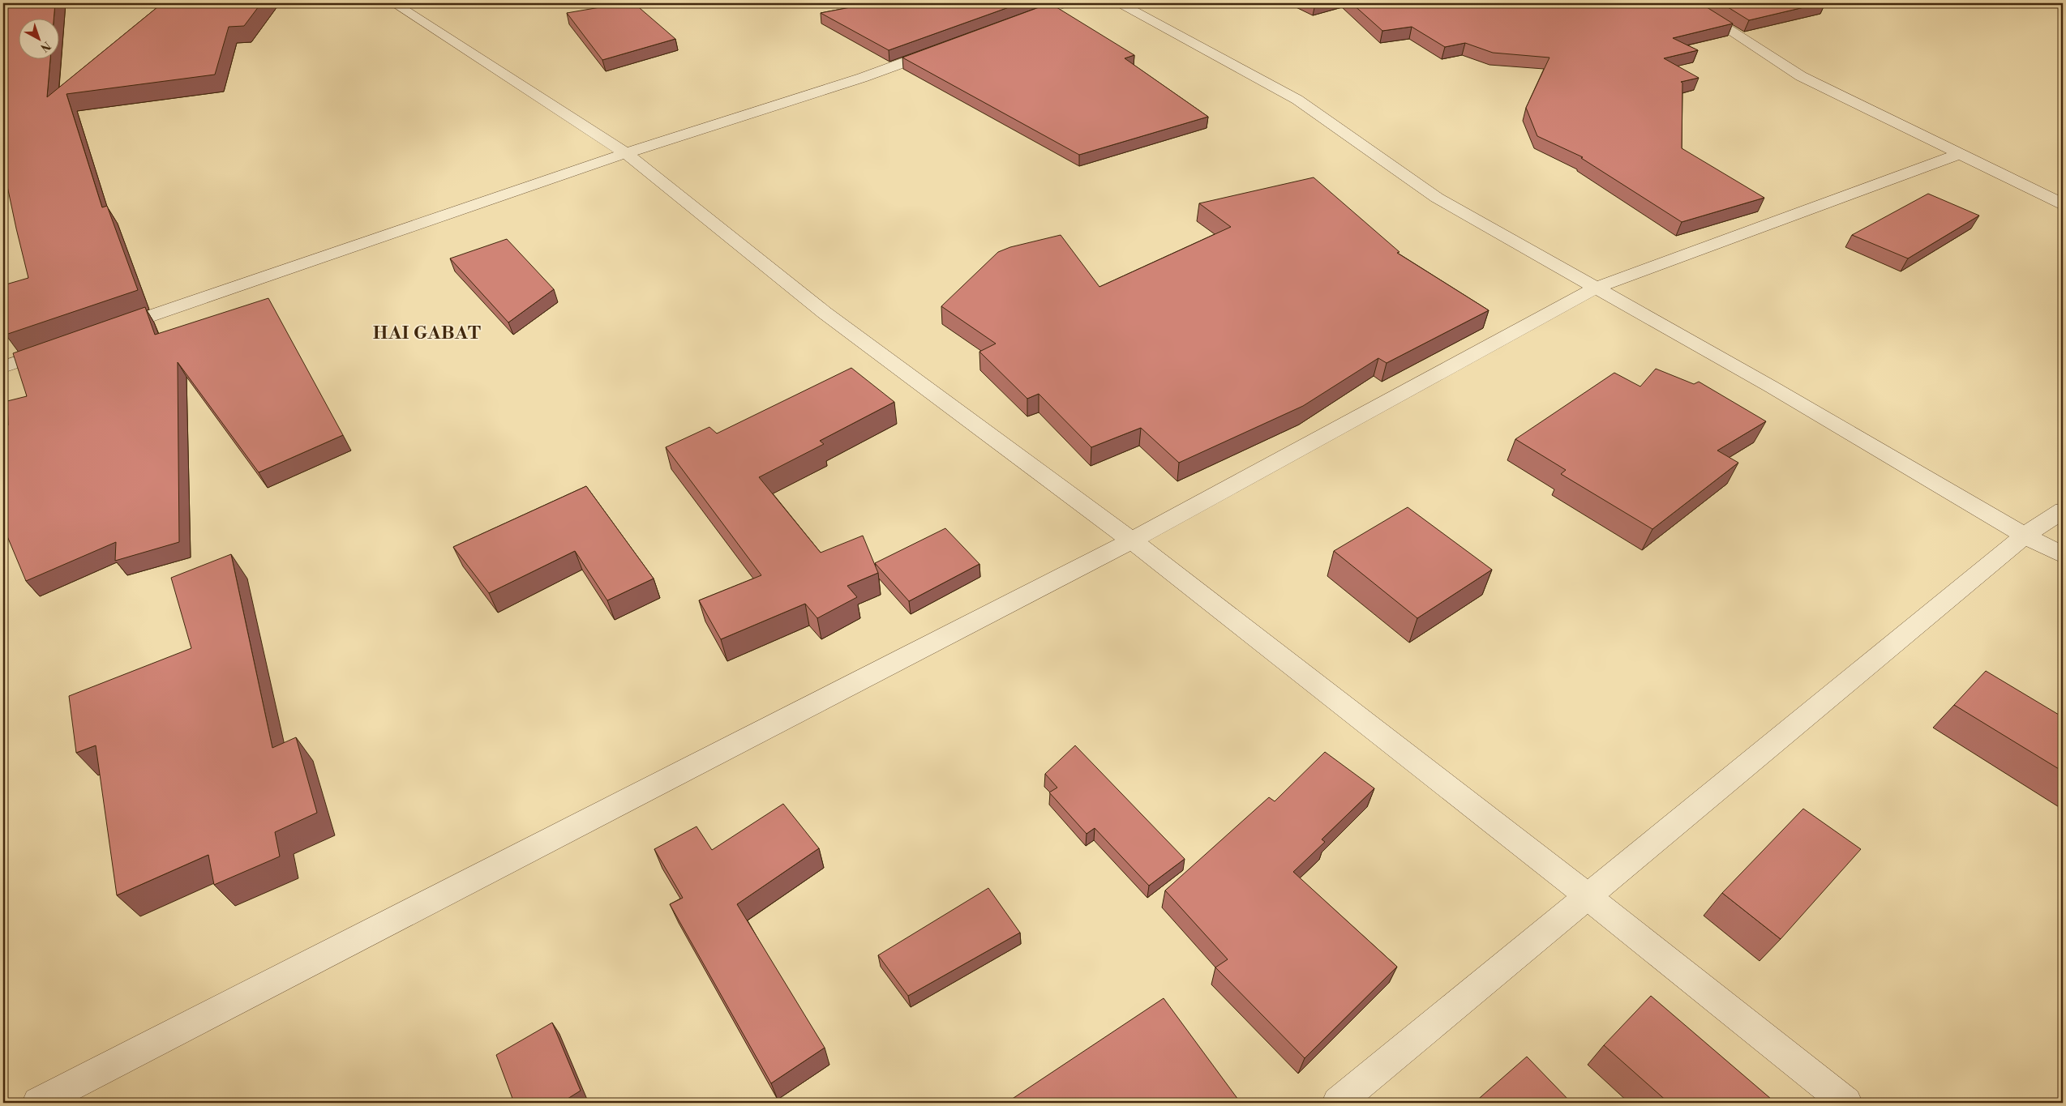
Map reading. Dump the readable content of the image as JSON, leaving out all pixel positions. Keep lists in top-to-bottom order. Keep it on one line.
{"districts":["HAI GABAT"],"north":"bottom right"}
